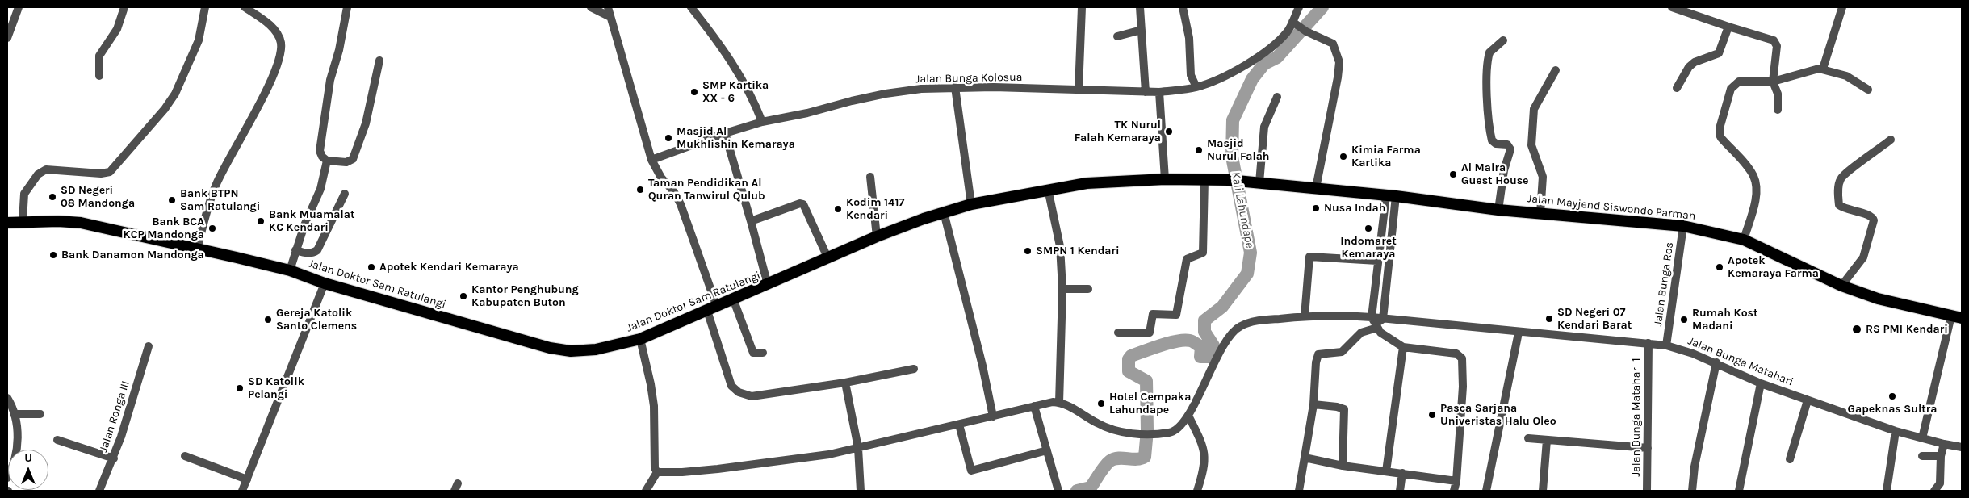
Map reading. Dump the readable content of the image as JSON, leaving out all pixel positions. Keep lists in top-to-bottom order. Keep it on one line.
{"streets":{"highway":["Jalan Mayjend Siswondo Parman","Jalan Doktor Sam Ratulangi"],"street":["Jalan Bunga Kolosua","Jalan Bunga Ros","Jalan Bunga Matahari","Jalan Ronga III","Jalan Bunga Matahari 1"]},"crossings":[["Jalan Mayjend Siswondo Parman","Jalan Doktor Sam Ratulangi"],["Jalan Mayjend Siswondo Parman","Jalan Bunga Ros"],["Jalan Bunga Ros","Jalan Bunga Matahari"],["Jalan Bunga Matahari","Jalan Bunga Matahari 1"]],"water":["Kali Lahundape"],"places":["SMP Kartika XX - 6","TK Nurul Falah Kemaraya","Masjid Al Mukhlishin Kemaraya","Masjid Nurul Falah","Kimia Farma Kartika","Al Maira Guest House","Taman Pendidikan Al Quran Tanwirul Qulub","SD Negeri 08 Mandonga","Bank BTPN Sam Ratulangi","Nusa Indah","Kodim 1417 Kendari","Bank Muamalat KC Kendari","Bank BCA KCP Mandonga","Indomaret Kemaraya","SMPN 1 Kendari","Bank Danamon Mandonga","Apotek Kendari Kemaraya","Apotek Kemaraya Farma","Kantor Penghubung Kabupaten Buton","SD Negeri 07 Kendari Barat","Gereja Katolik Santo Clemens","Rumah Kost Madani","RS PMI Kendari","SD Katolik Pelangi","Gapeknas Sultra","Hotel Cempaka Lahundape","Pasca Sarjana Univeristas Halu Oleo"],"north":"top"}
